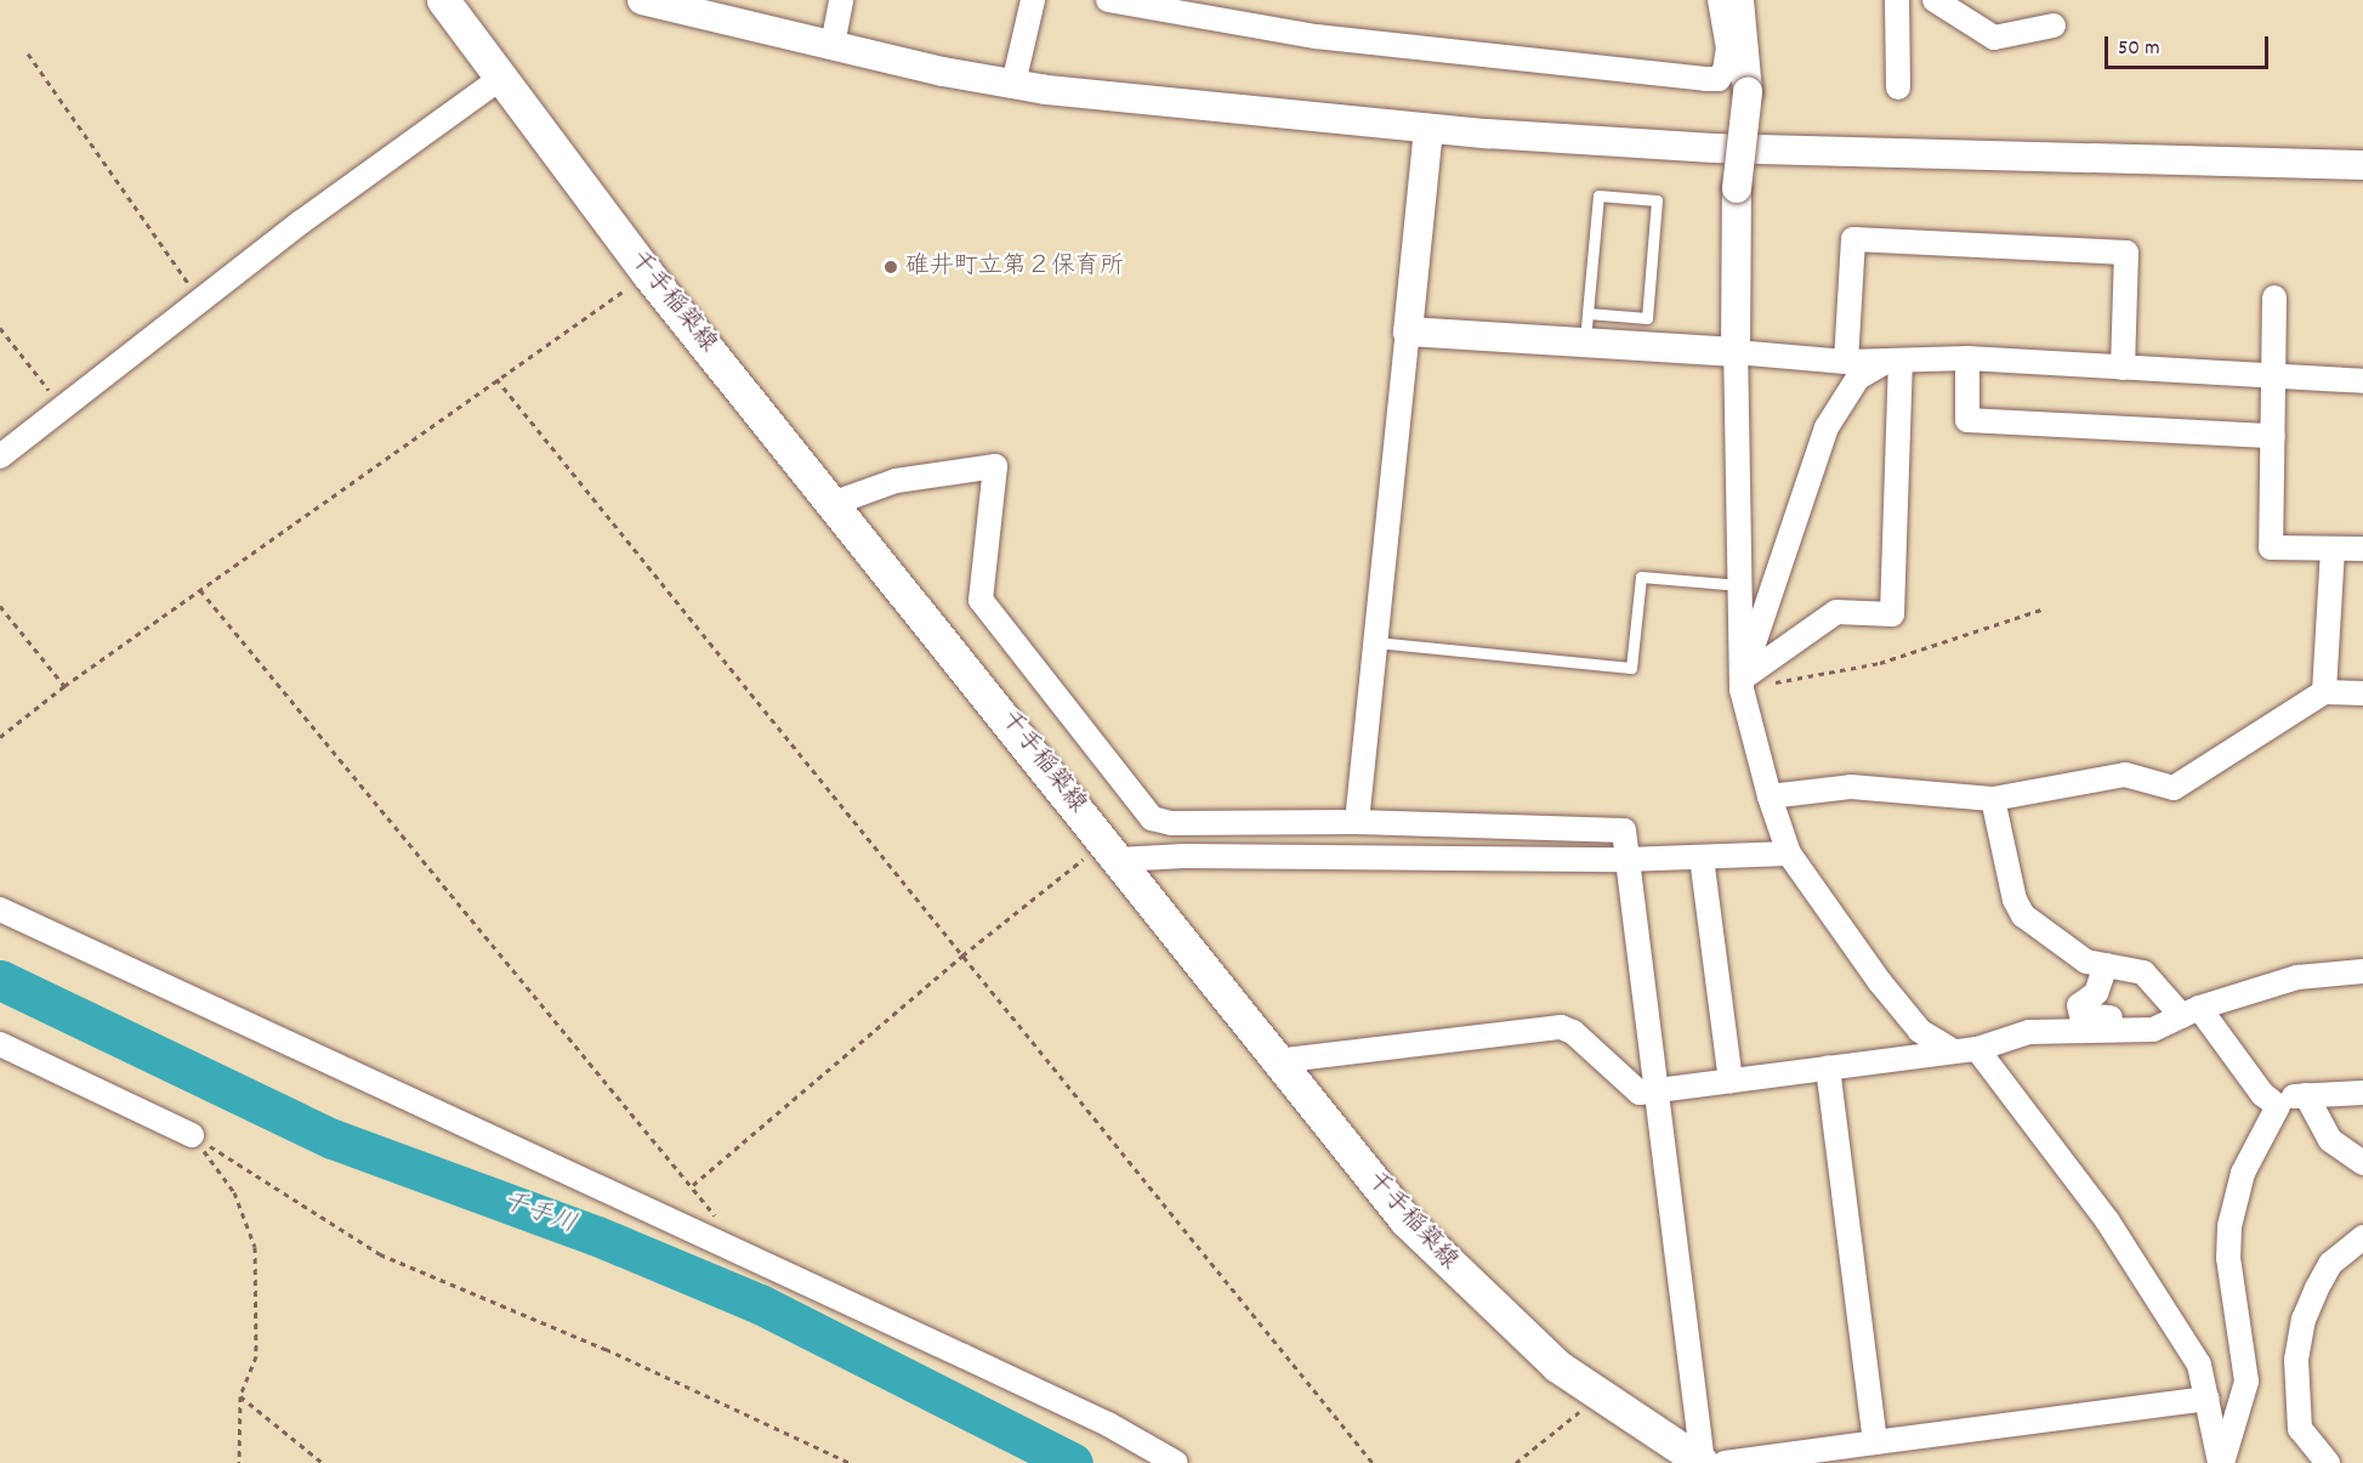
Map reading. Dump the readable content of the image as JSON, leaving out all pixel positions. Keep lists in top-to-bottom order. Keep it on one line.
{"streets":{"main road":["千手稲築線"]},"water":["千手川"],"places":["碓井町立第２保育所"],"scale_bar":"50 m"}
